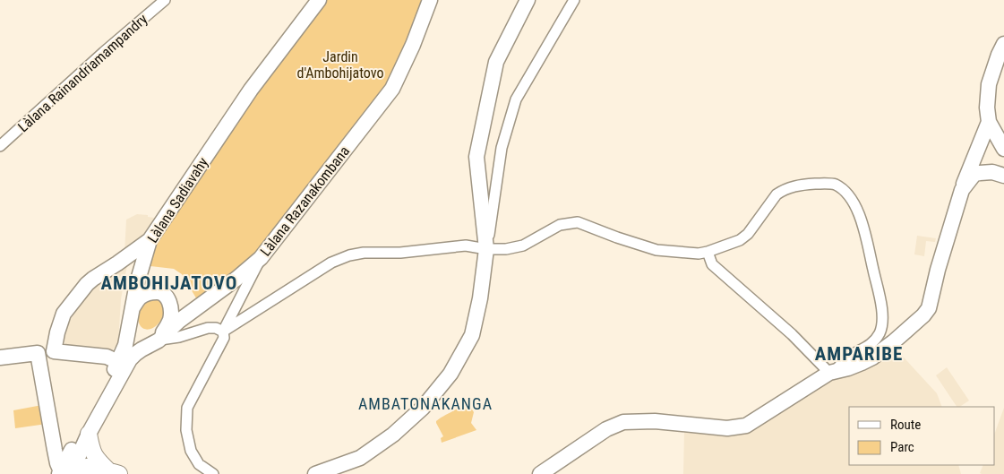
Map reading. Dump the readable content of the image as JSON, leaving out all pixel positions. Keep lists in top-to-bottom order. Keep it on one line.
{"streets":{"street":["Làlana Rainandriamampandry","Làlana Sadiavahy","Làlana Razanakombana"]},"crossings":[["Làlana Sadiavahy","Làlana Razanakombana"]],"districts":["AMBOHIJATOVO","AMPARIBE","AMBATONAKANGA"],"parks":["Jardin d'Ambohijatovo"],"legend":["Route","Parc"]}
